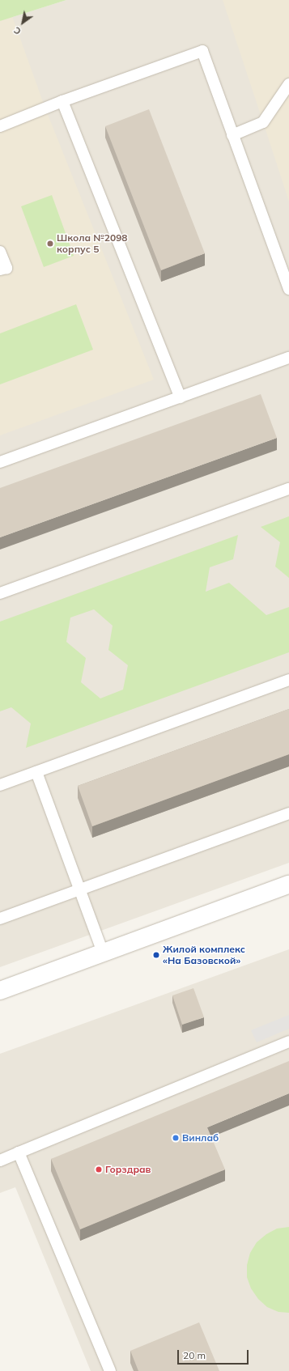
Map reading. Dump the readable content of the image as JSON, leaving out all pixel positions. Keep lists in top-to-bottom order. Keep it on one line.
{"places":["Школа №2098 корпус 5","Жилой комплекс «На Базовской»","Винлаб","Горздрав"],"scale_bar":"20 m","north":"bottom left"}
